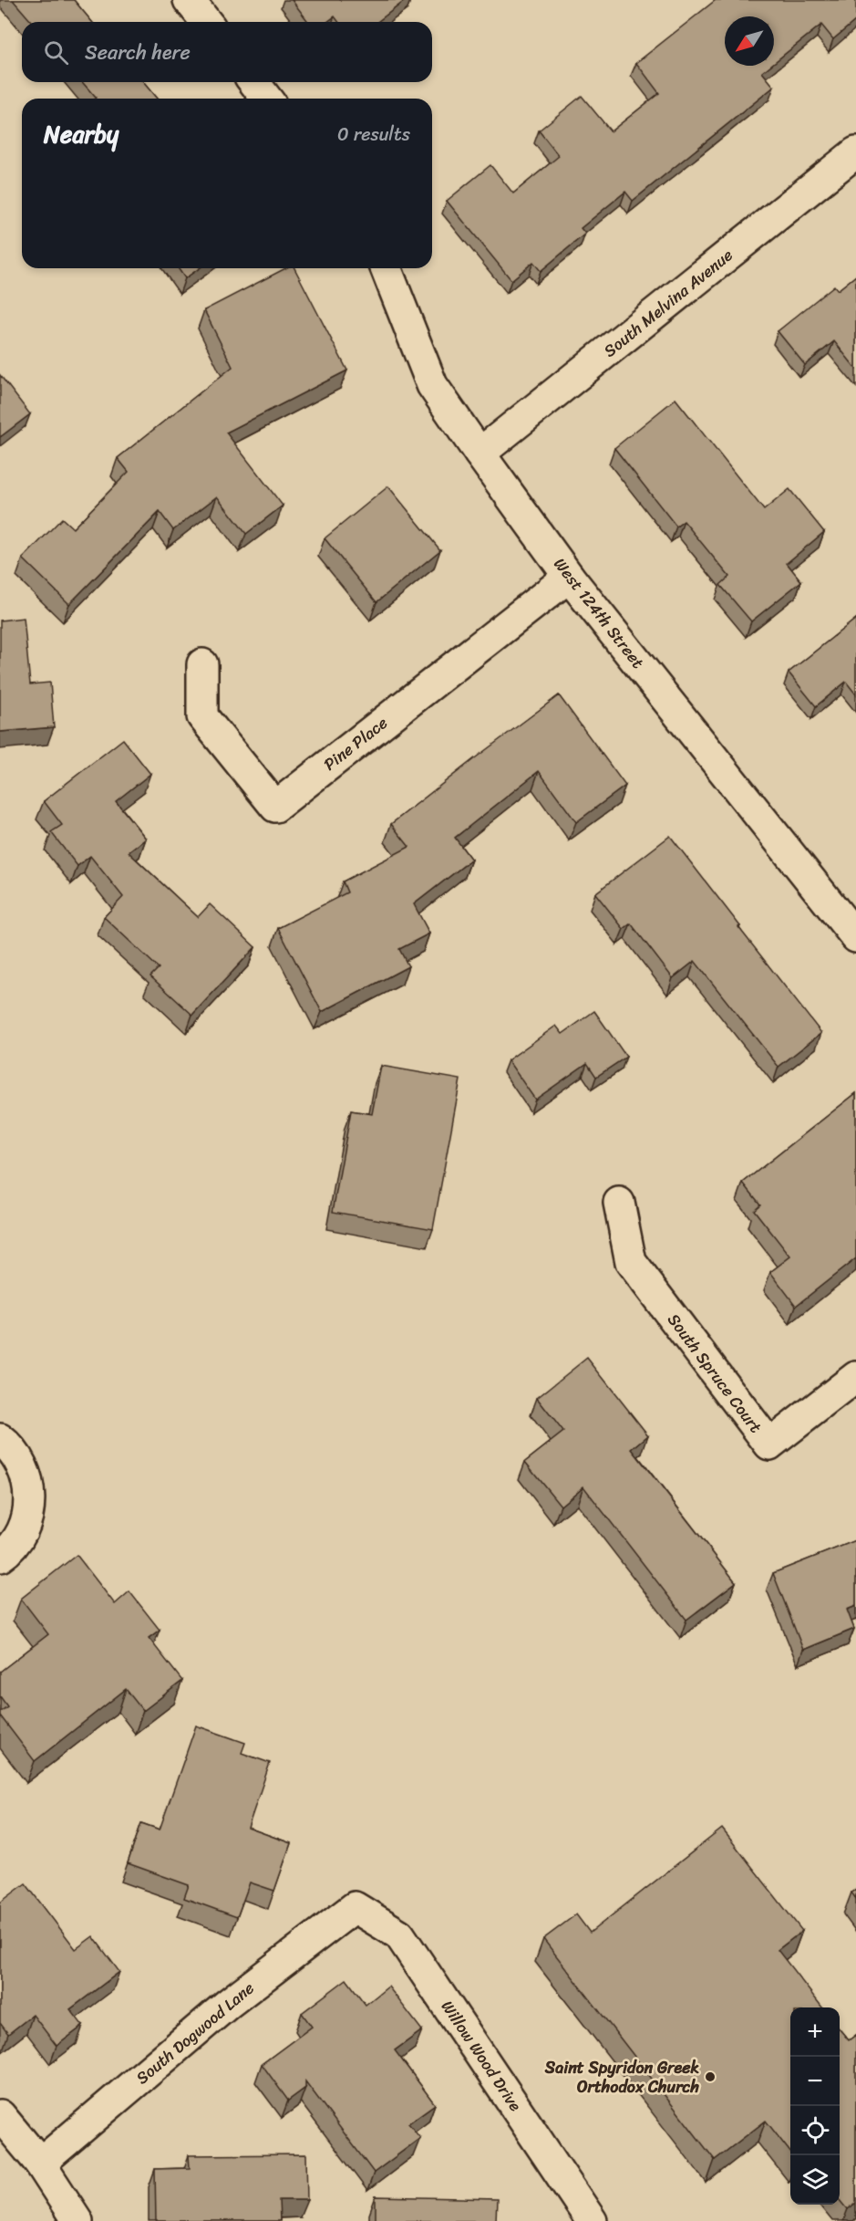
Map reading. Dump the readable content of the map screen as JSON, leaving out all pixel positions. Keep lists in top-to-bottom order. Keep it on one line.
{"streets":{"street":["South Melvina Avenue","West 124th Street","Pine Place","South Spruce Court","South Dogwood Lane","Willow Wood Drive"]},"crossings":[["South Melvina Avenue","West 124th Street"],["West 124th Street","Pine Place"],["South Dogwood Lane","Willow Wood Drive"]],"places":["Saint Spyridon Greek Orthodox Church"],"north":"bottom left","page":{"search":"Search here","heading":["Nearby","0 results"],"map_buttons":["+","−"]}}
